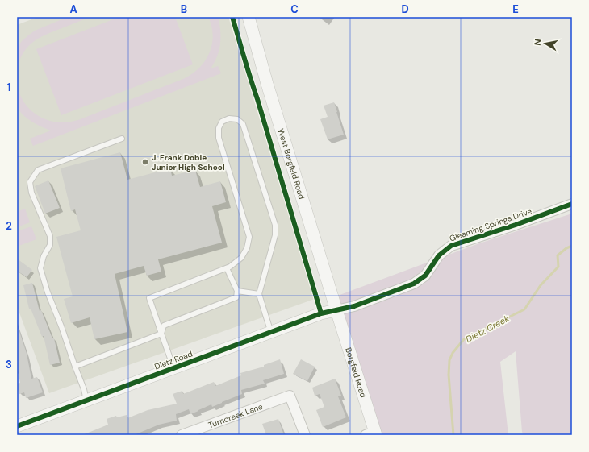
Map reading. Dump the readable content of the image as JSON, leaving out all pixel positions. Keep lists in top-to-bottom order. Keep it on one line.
{"streets":{"street":["West Borgfeld Road","Gleaming Springs Drive","Dietz Road","Borgfeld Road","Turncreek Lane"]},"crossings":[["West Borgfeld Road","Gleaming Springs Drive"],["West Borgfeld Road","Dietz Road"],["West Borgfeld Road","Borgfeld Road"],["Gleaming Springs Drive","Dietz Road"],["Gleaming Springs Drive","Borgfeld Road"],["Dietz Road","Borgfeld Road"]],"water":["Dietz Creek"],"places":["J. Frank Dobie Junior High School"],"north":"left","grid":{"columns":["A","B","C","D","E"],"rows":["1","2","3"]}}
